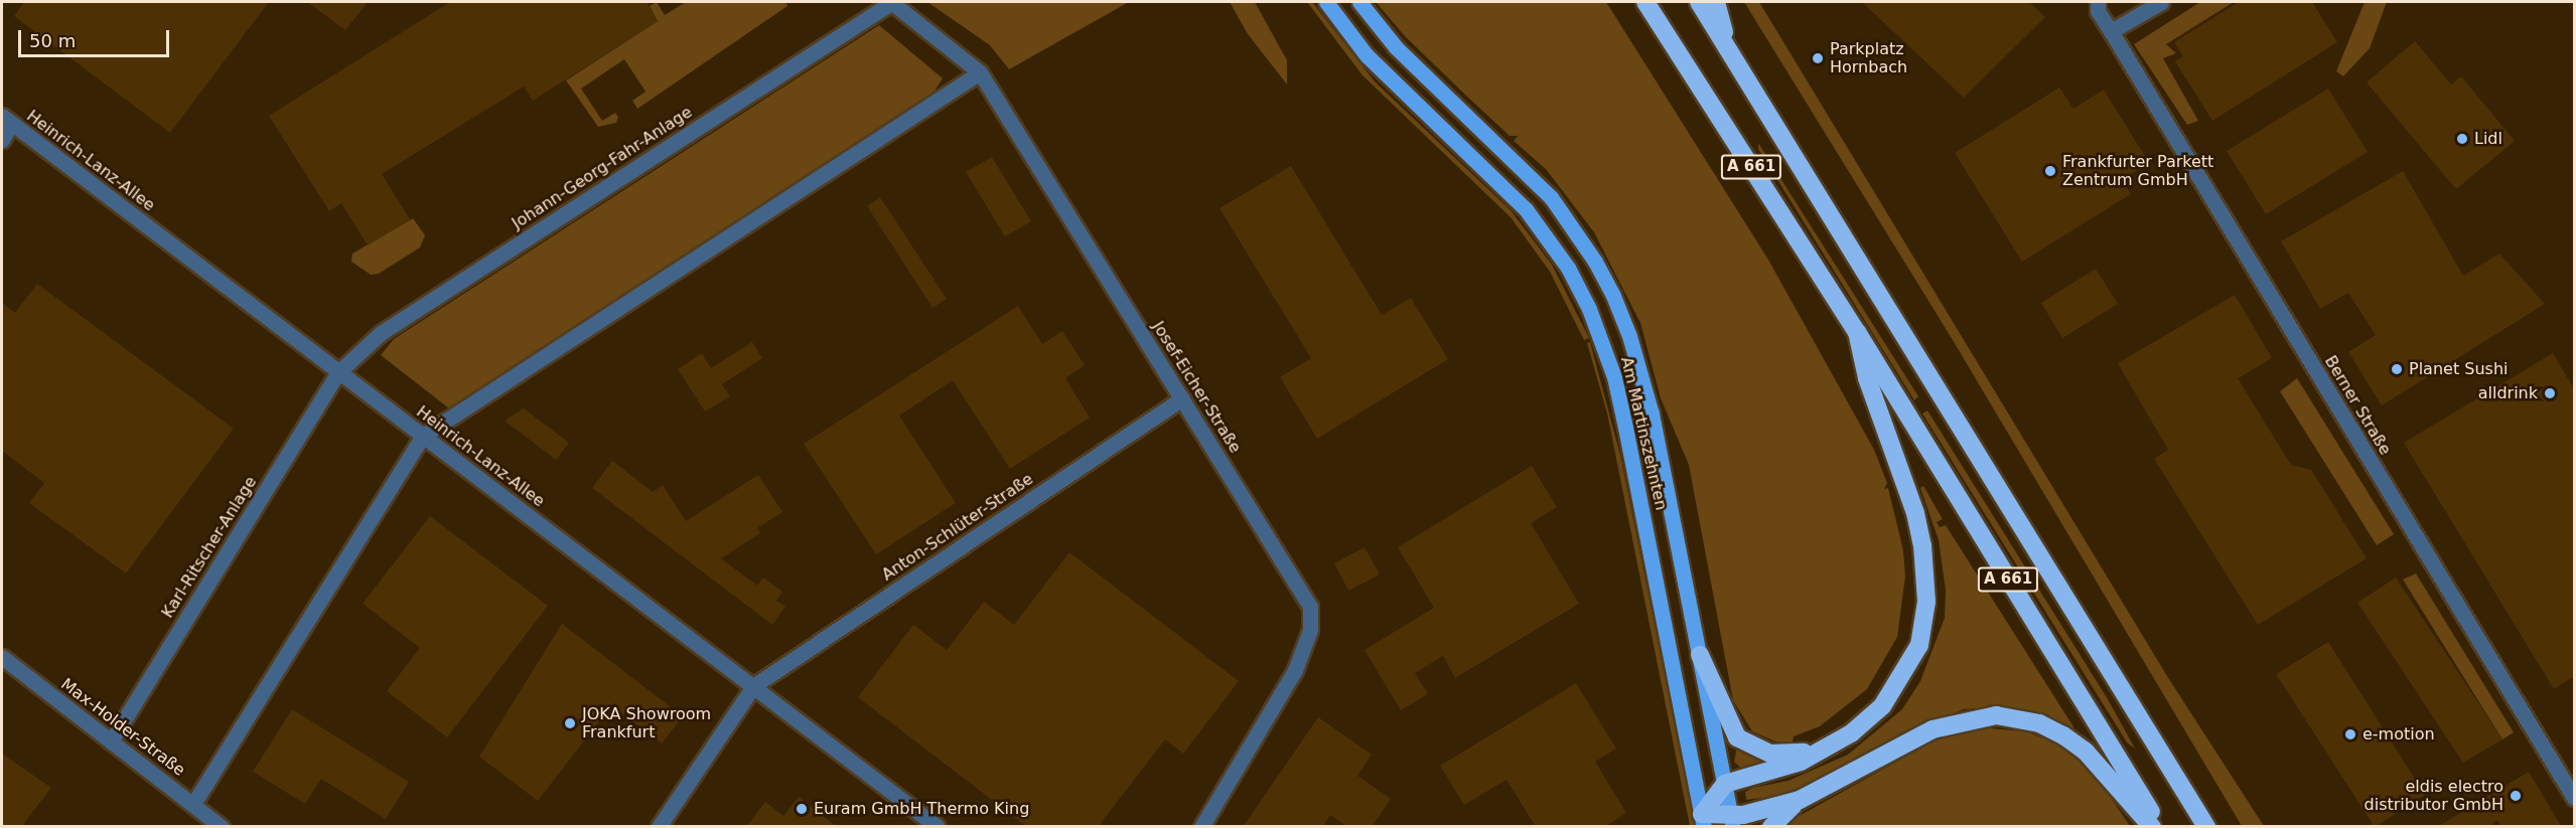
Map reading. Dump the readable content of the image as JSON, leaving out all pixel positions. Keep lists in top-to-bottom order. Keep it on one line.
{"streets":{"highway":["A 661"],"main road":["Am Martinszehnten"],"street":["Heinrich-Lanz-Allee","Johann-Georg-Fahr-Anlage","Josef-Eicher-Straße","Berner Straße","Anton-Schlüter-Straße","Karl-Ritscher-Anlage","Max-Holder-Straße"]},"crossings":[["Heinrich-Lanz-Allee","Johann-Georg-Fahr-Anlage"],["Heinrich-Lanz-Allee","Anton-Schlüter-Straße"],["Heinrich-Lanz-Allee","Karl-Ritscher-Anlage"],["A 661","Am Martinszehnten"],["Johann-Georg-Fahr-Anlage","Josef-Eicher-Straße"],["Johann-Georg-Fahr-Anlage","Karl-Ritscher-Anlage"],["Josef-Eicher-Straße","Anton-Schlüter-Straße"],["Karl-Ritscher-Anlage","Max-Holder-Straße"]],"places":["Parkplatz Hornbach","Lidl","Frankfurter Parkett Zentrum GmbH","Planet Sushi","alldrink","JOKA Showroom Frankfurt","e-motion","eldis electro distributor GmbH","Euram GmbH Thermo King"],"scale_bar":"50 m"}
